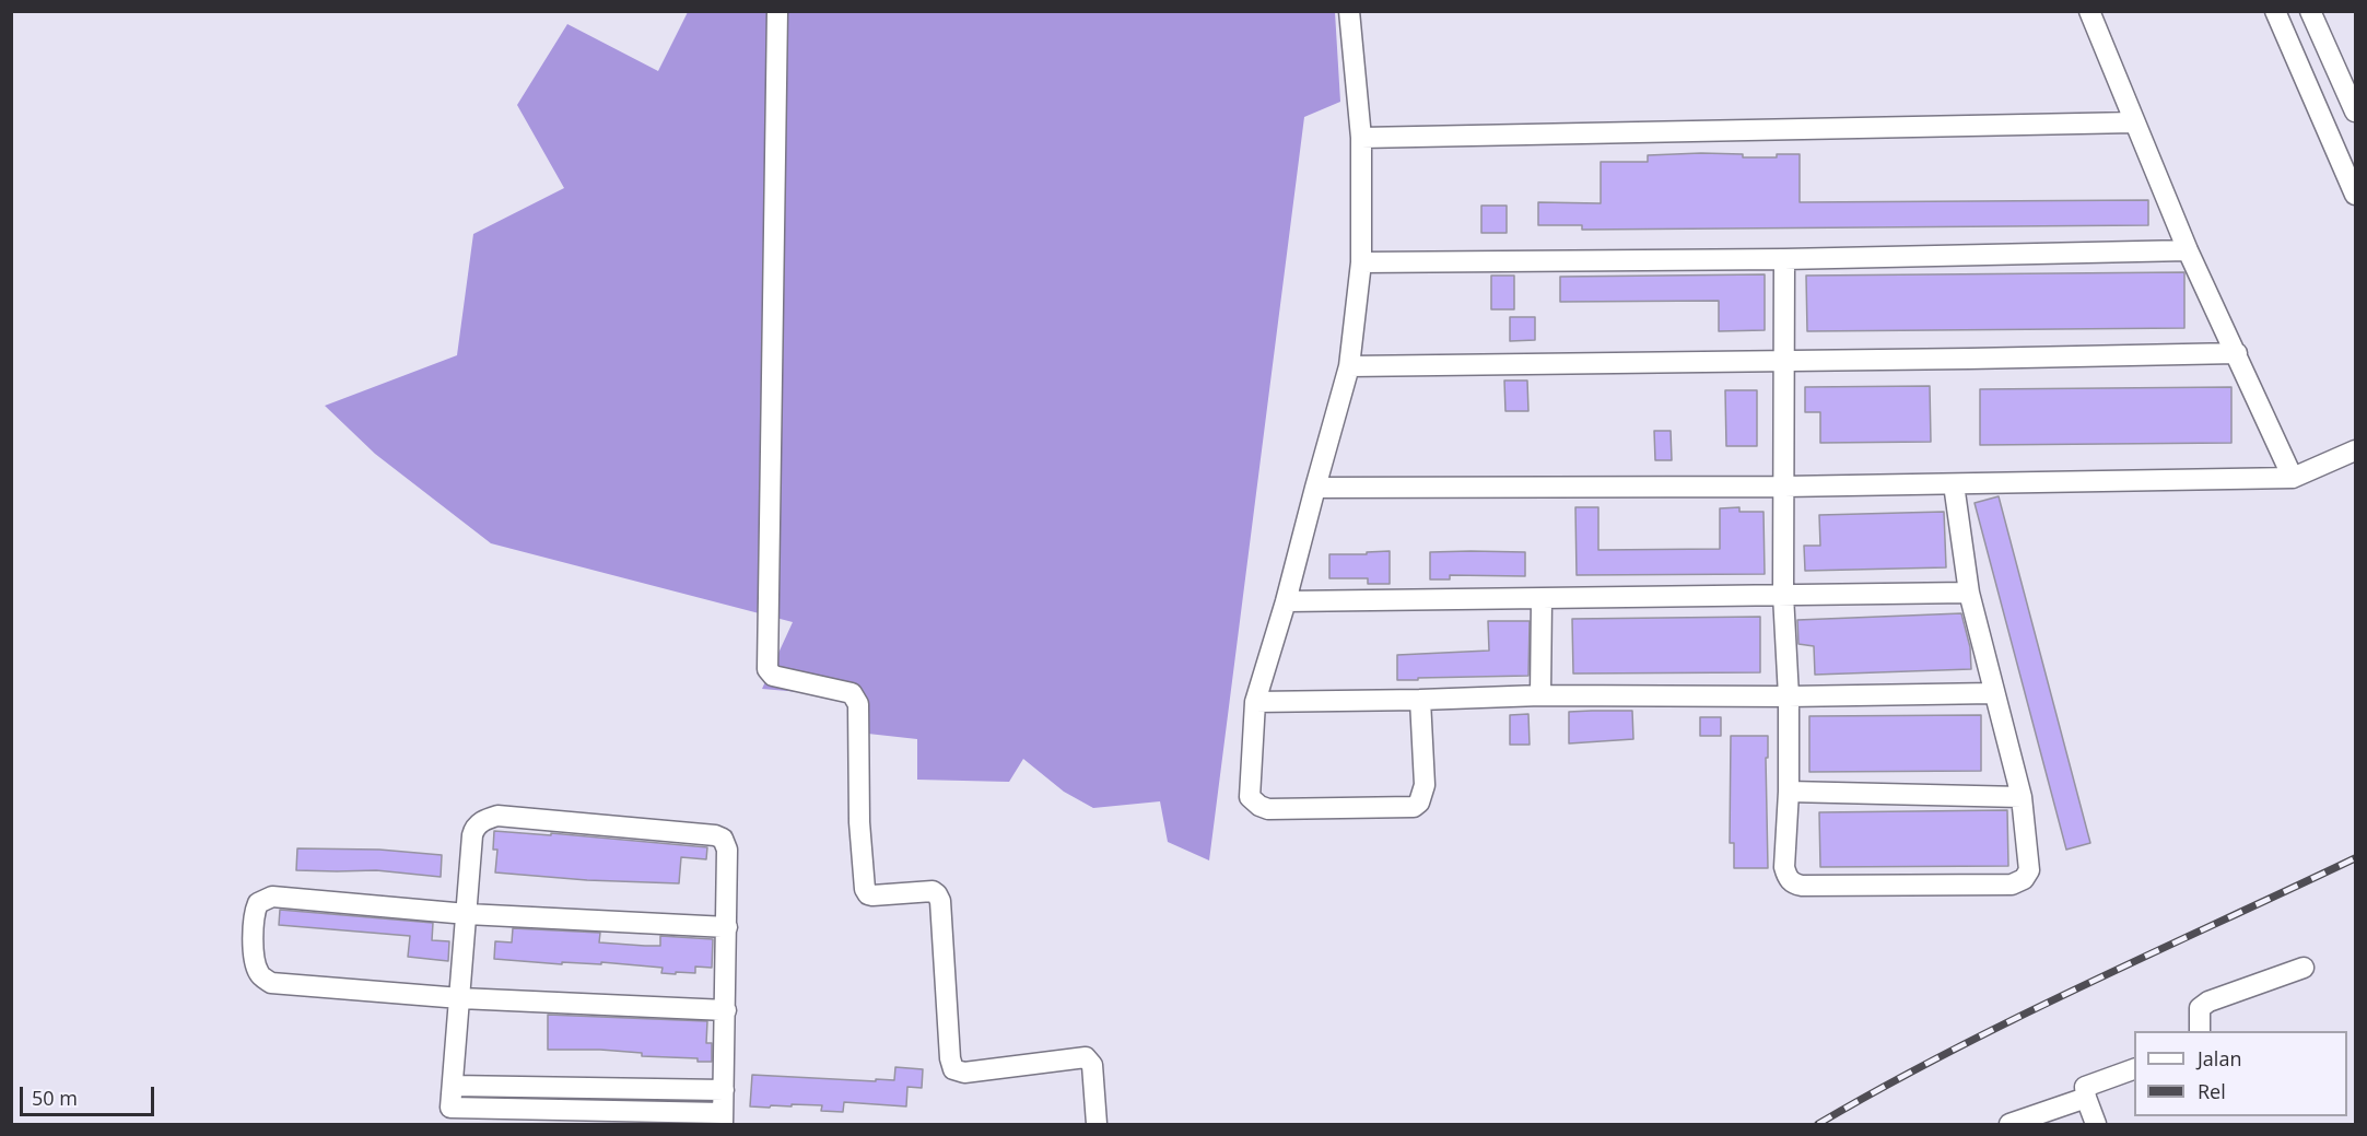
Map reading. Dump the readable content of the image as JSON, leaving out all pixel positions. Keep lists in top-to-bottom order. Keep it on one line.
{"legend":["Jalan","Rel"],"scale_bar":"50 m"}
